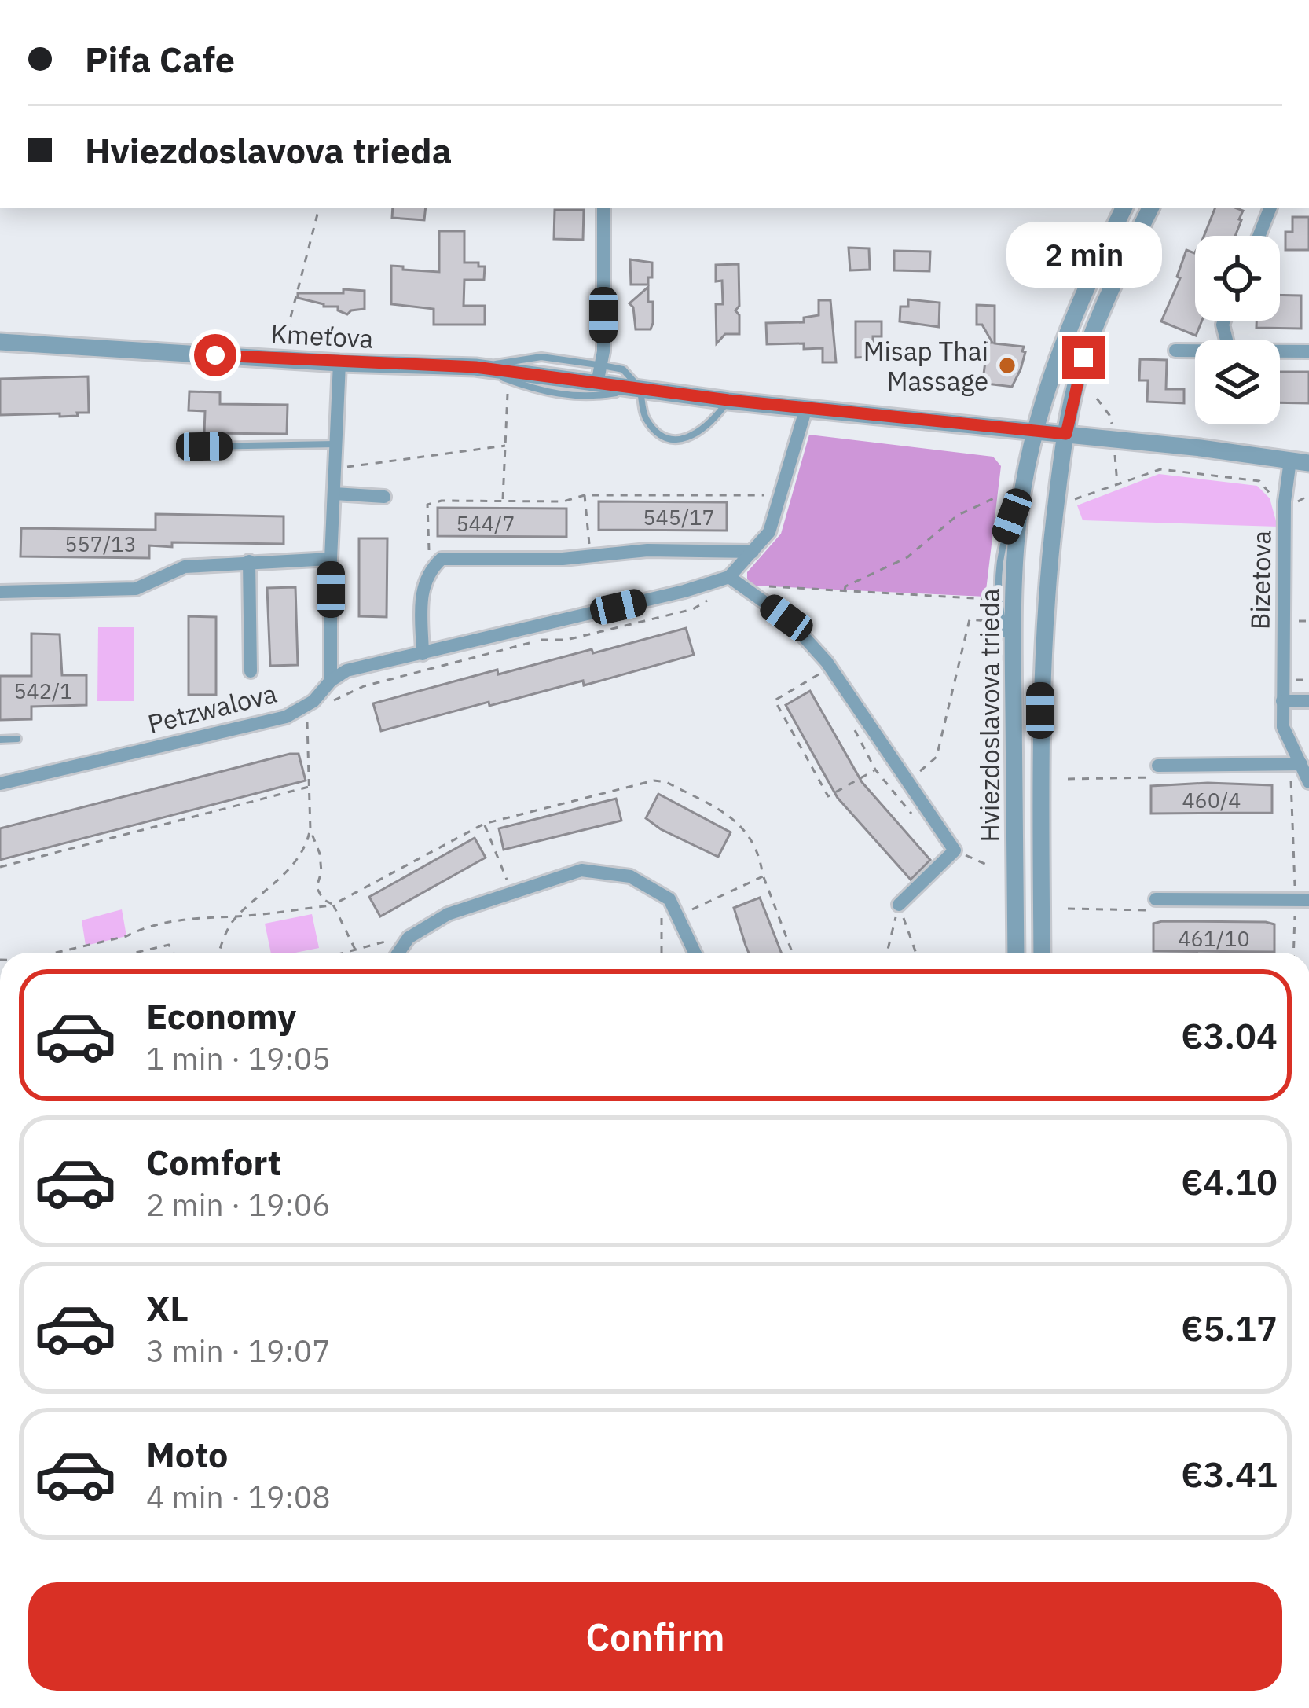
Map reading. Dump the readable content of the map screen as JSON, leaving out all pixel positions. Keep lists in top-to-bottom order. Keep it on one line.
{"streets":{"street":["Kmeťova","Bizetova","Petzwalova","Hviezdoslavova trieda"]},"crossings":[["Kmeťova","Petzwalova"],["Kmeťova","Hviezdoslavova trieda"]],"places":["Misap Thai Massage"],"house_numbers":["545/17","544/7","557/13","542/1","460/4","461/10"],"page":{"banner":["Pifa Cafe","Hviezdoslavova trieda"],"bubble":"2 min","list":[{"name":"Economy","note":"1 min · 19:05","value":"€3.04"},{"name":"Comfort","note":"2 min · 19:06","value":"€4.10"},{"name":"XL","note":"3 min · 19:07","value":"€5.17"},{"name":"Moto","note":"4 min · 19:08","value":"€3.41"}],"buttons":"Confirm"}}
